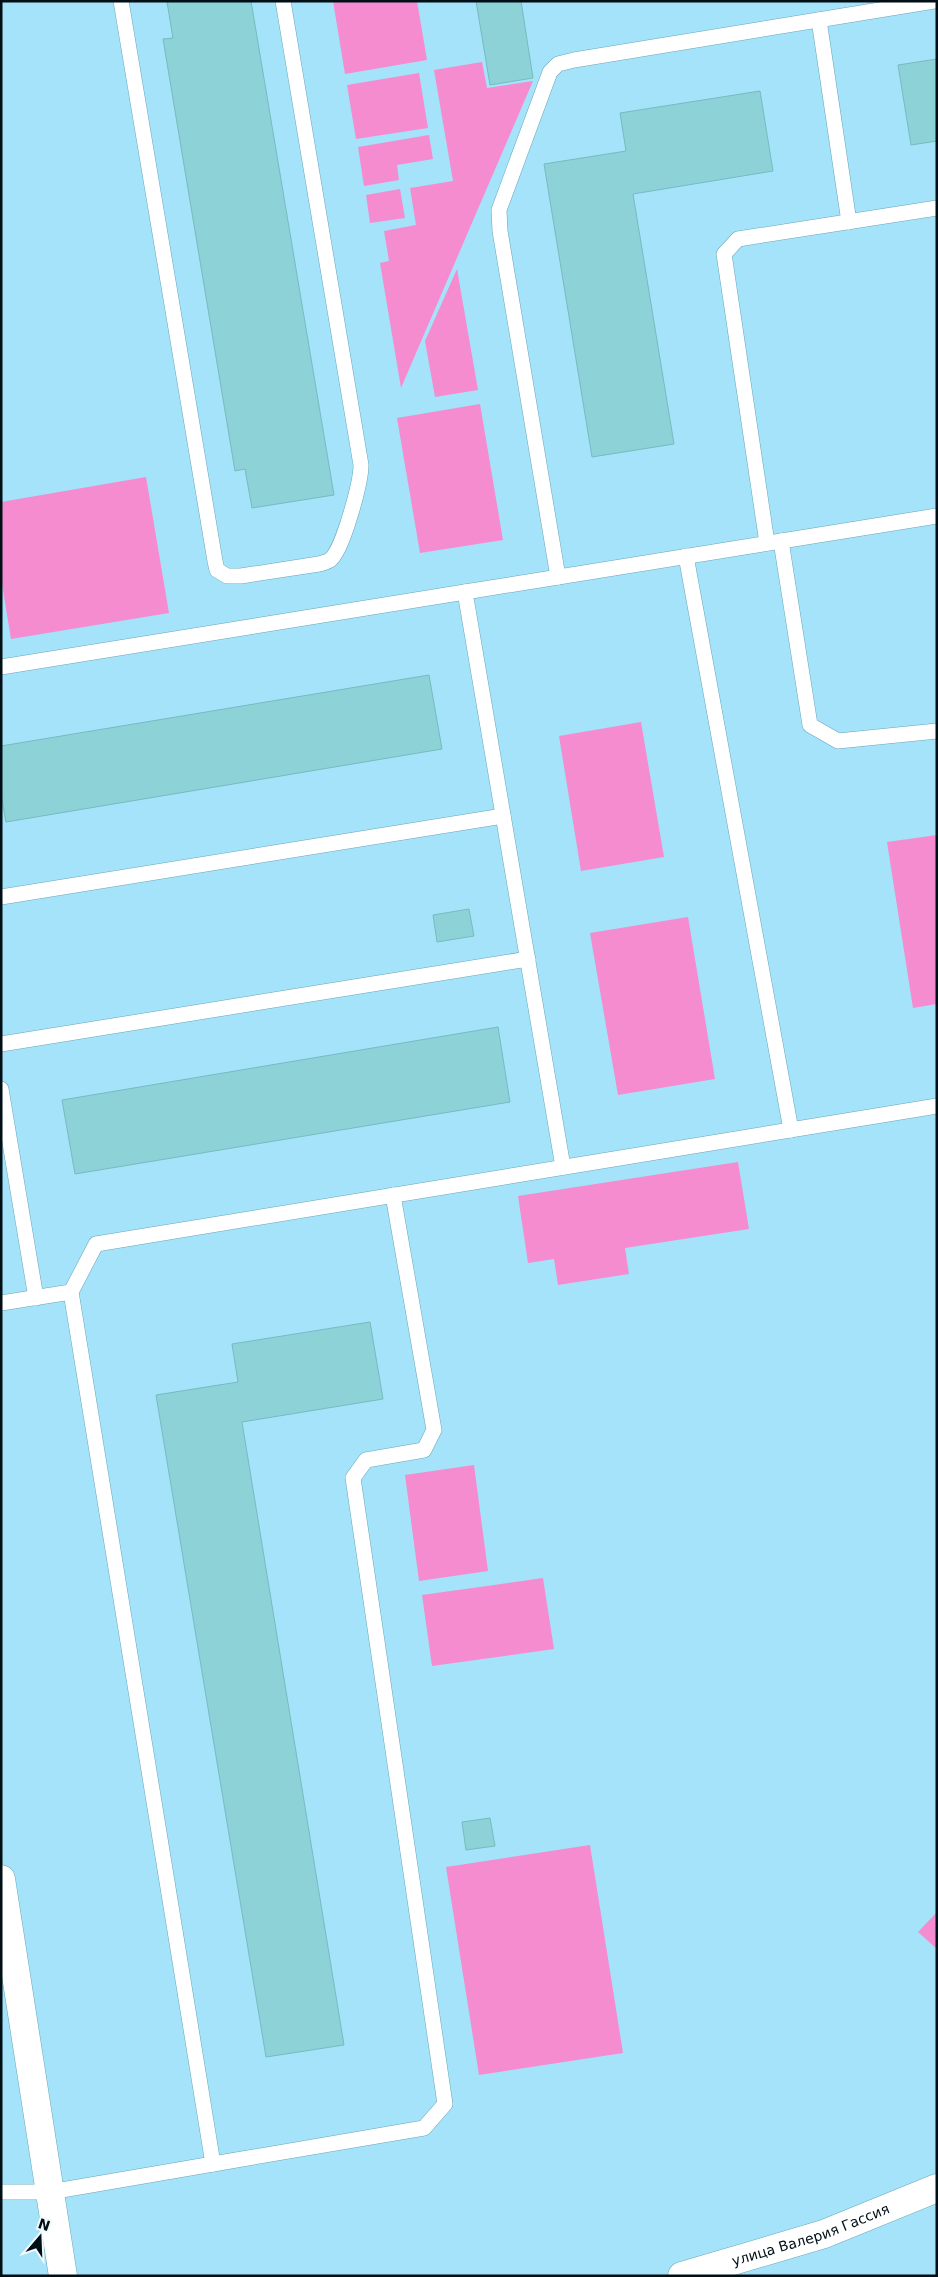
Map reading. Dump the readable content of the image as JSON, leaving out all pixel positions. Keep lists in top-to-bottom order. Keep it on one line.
{"streets":{"street":["улица Валерия Гассия"]},"north":"top"}
